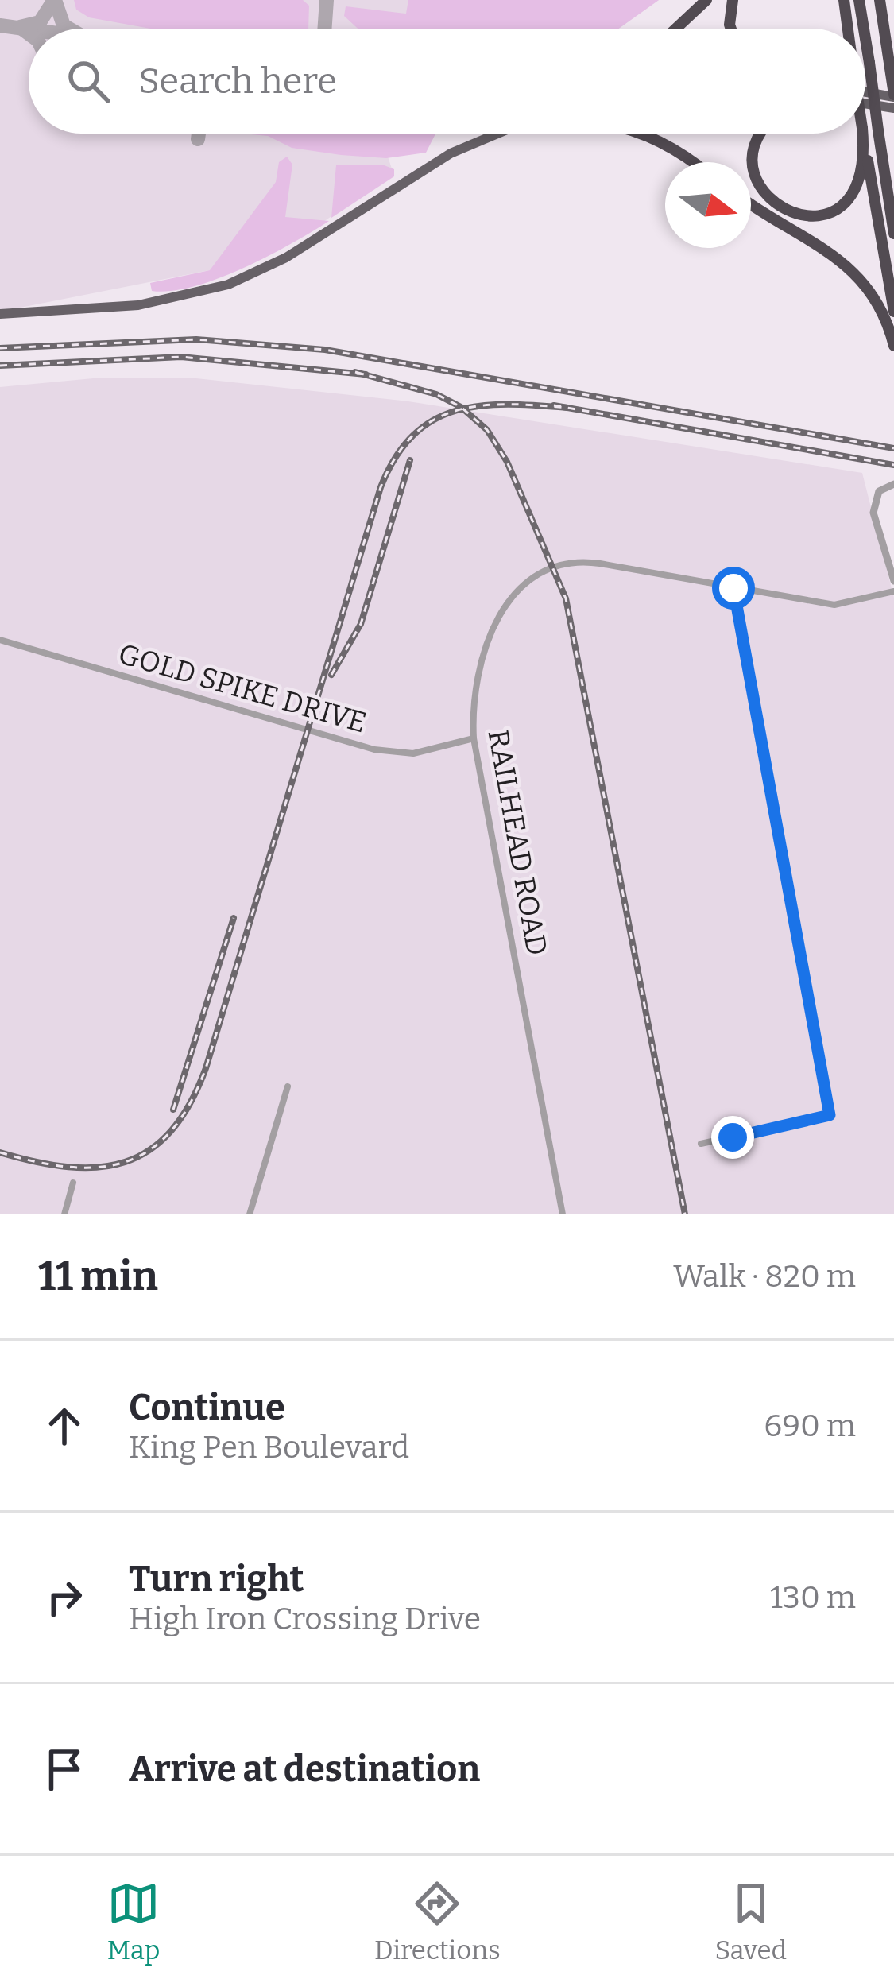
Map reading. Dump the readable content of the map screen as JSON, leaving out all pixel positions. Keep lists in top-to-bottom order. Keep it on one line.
{"streets":{"street":["GOLD SPIKE DRIVE","RAILHEAD ROAD"]},"crossings":[["GOLD SPIKE DRIVE","RAILHEAD ROAD"]],"north":"right","page":{"search":"Search here","heading":["11 min","Walk · 820 m"],"list":[["Continue","King Pen Boulevard","690 m"],["Turn right","High Iron Crossing Drive","130 m"],"Arrive at destination"],"nav":["Map","Directions","Saved"]}}
